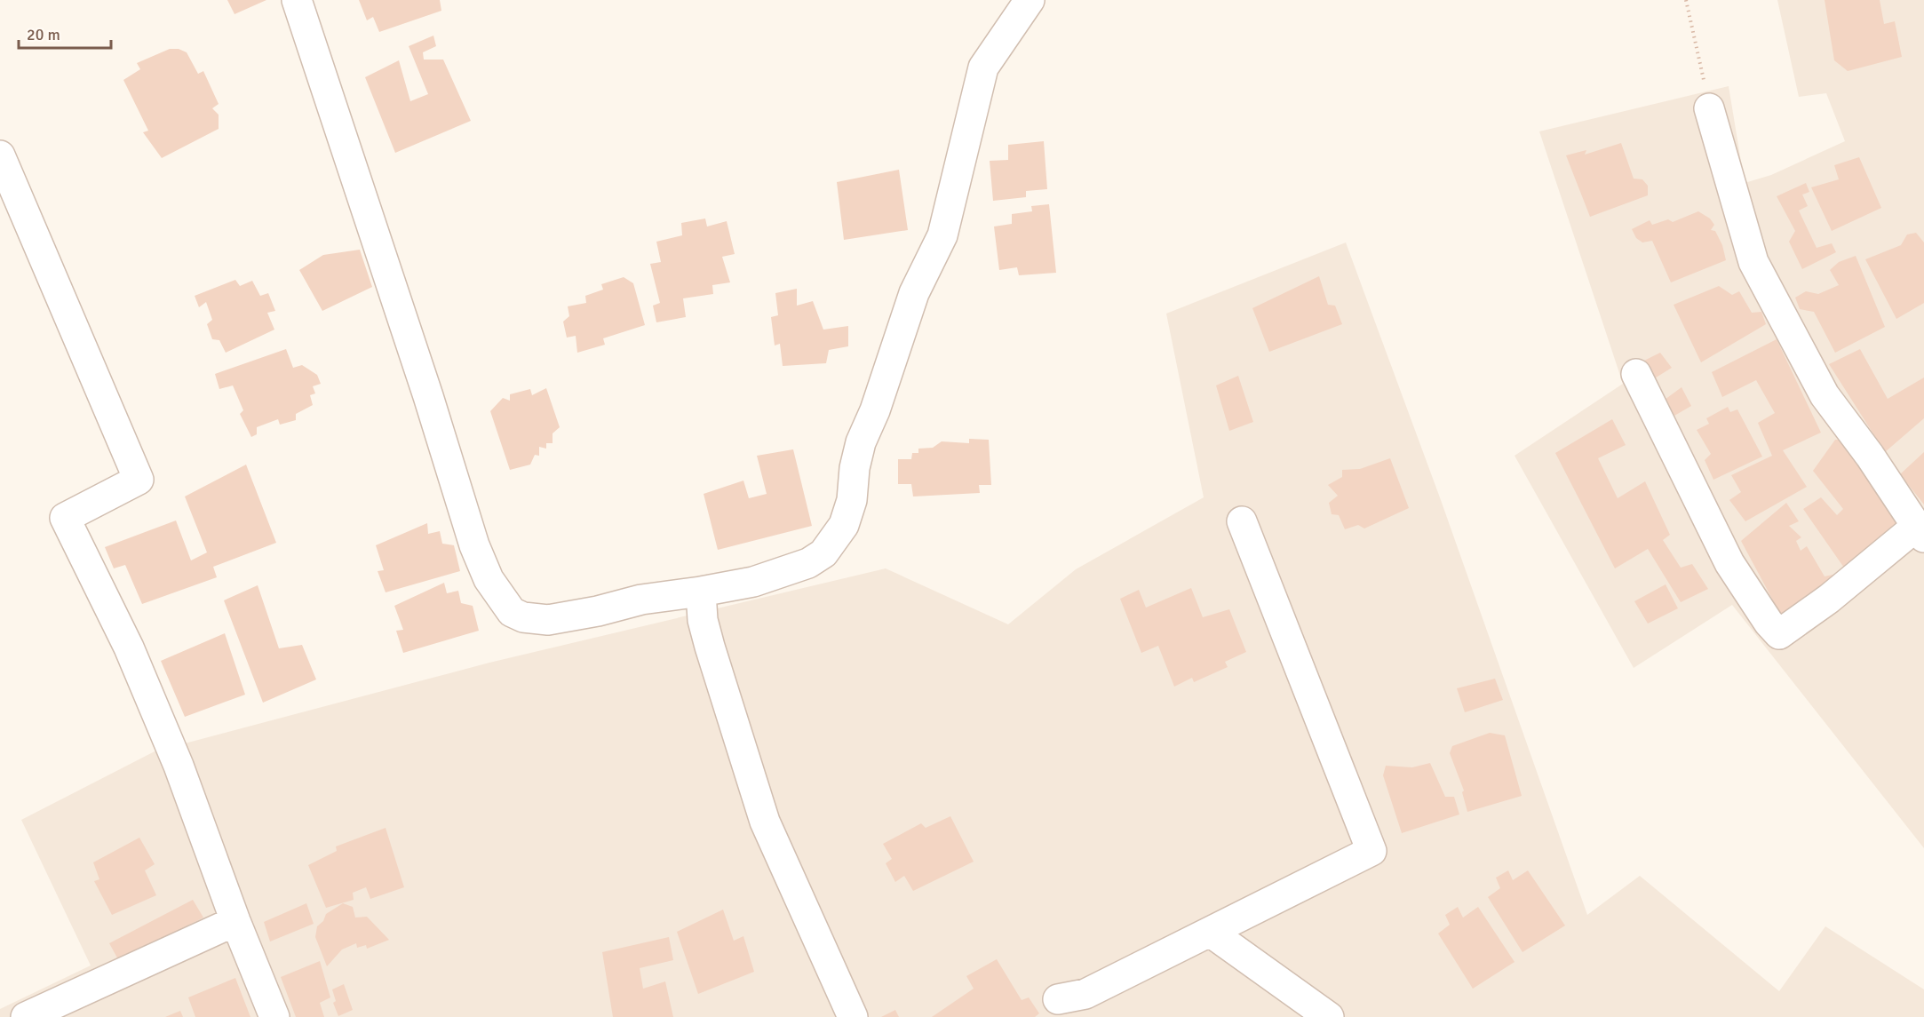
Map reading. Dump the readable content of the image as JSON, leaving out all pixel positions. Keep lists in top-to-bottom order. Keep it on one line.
{"scale_bar":"20 m"}
